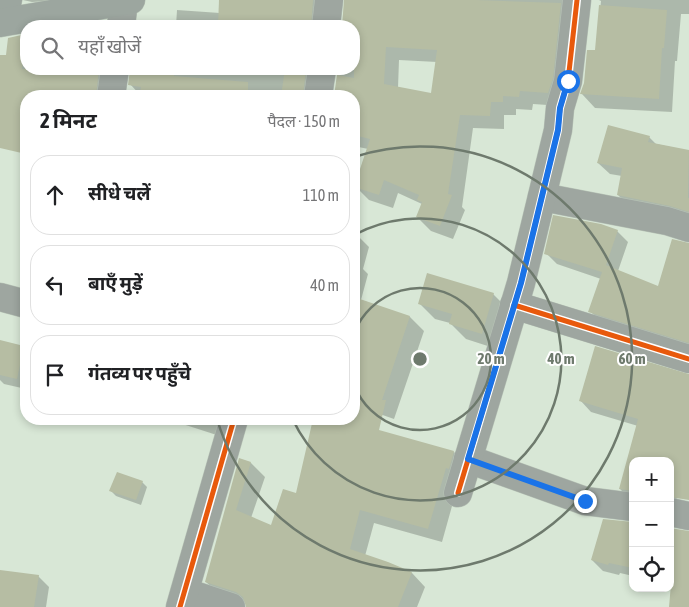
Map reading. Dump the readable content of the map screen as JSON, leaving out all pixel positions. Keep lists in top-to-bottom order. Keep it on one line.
{"page":{"search":"यहाँ खोजें","heading":["2 मिनट","पैदल · 150 m"],"list":[["सीधे चलें","110 m"],["बाएँ मुड़ें","40 m"],"गंतव्य पर पहुँचे"],"map_buttons":["+","−"]},"rings":["20 m","40 m","60 m"]}
